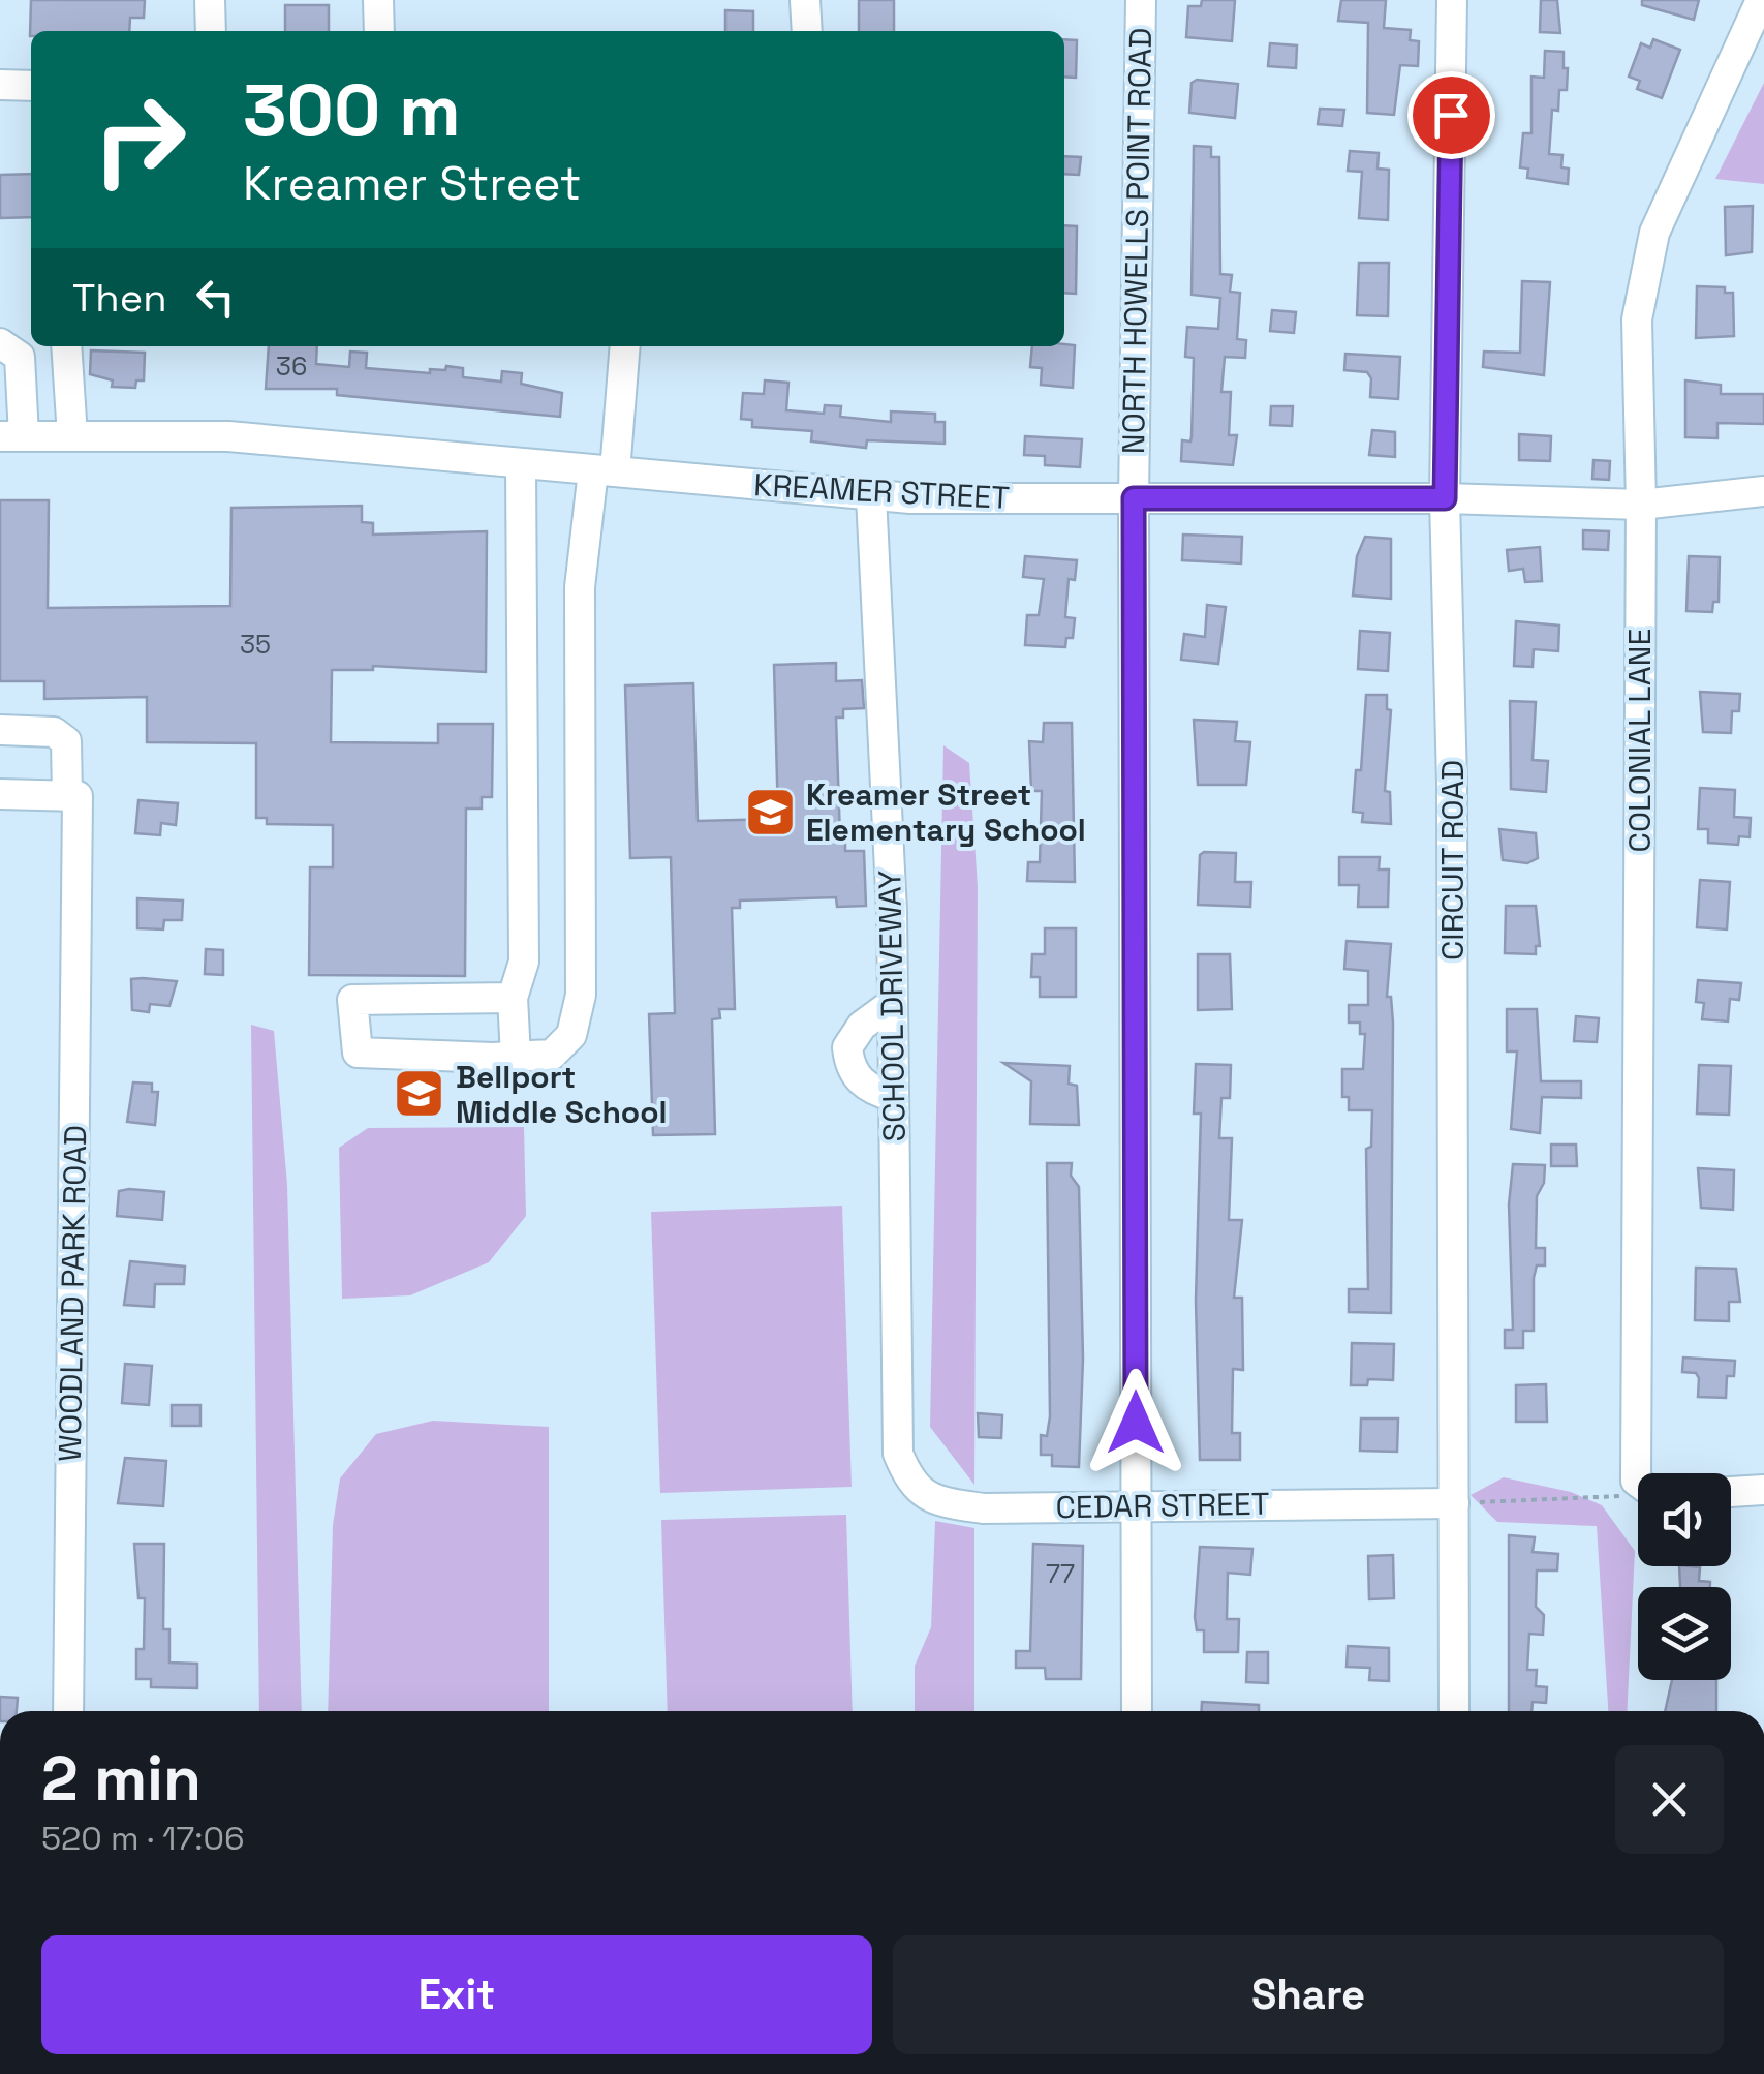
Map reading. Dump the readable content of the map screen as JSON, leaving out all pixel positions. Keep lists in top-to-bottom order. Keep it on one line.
{"streets":{"street":["NORTH HOWELLS POINT ROAD","KREAMER STREET","COLONIAL LANE","CIRCUIT ROAD","SCHOOL DRIVEWAY","WOODLAND PARK ROAD","CEDAR STREET"]},"crossings":[["NORTH HOWELLS POINT ROAD","KREAMER STREET"],["NORTH HOWELLS POINT ROAD","CEDAR STREET"],["KREAMER STREET","COLONIAL LANE"],["KREAMER STREET","CIRCUIT ROAD"],["KREAMER STREET","SCHOOL DRIVEWAY"],["CIRCUIT ROAD","CEDAR STREET"],["SCHOOL DRIVEWAY","CEDAR STREET"]],"places":{"school or university":["Kreamer Street Elementary School","Bellport Middle School"]},"house_numbers":["36","35","77"],"page":{"turn":["300 m","Kreamer Street"],"then":"Then","heading":["2 min","520 m · 17:06"],"buttons":["Exit","Share"]}}
